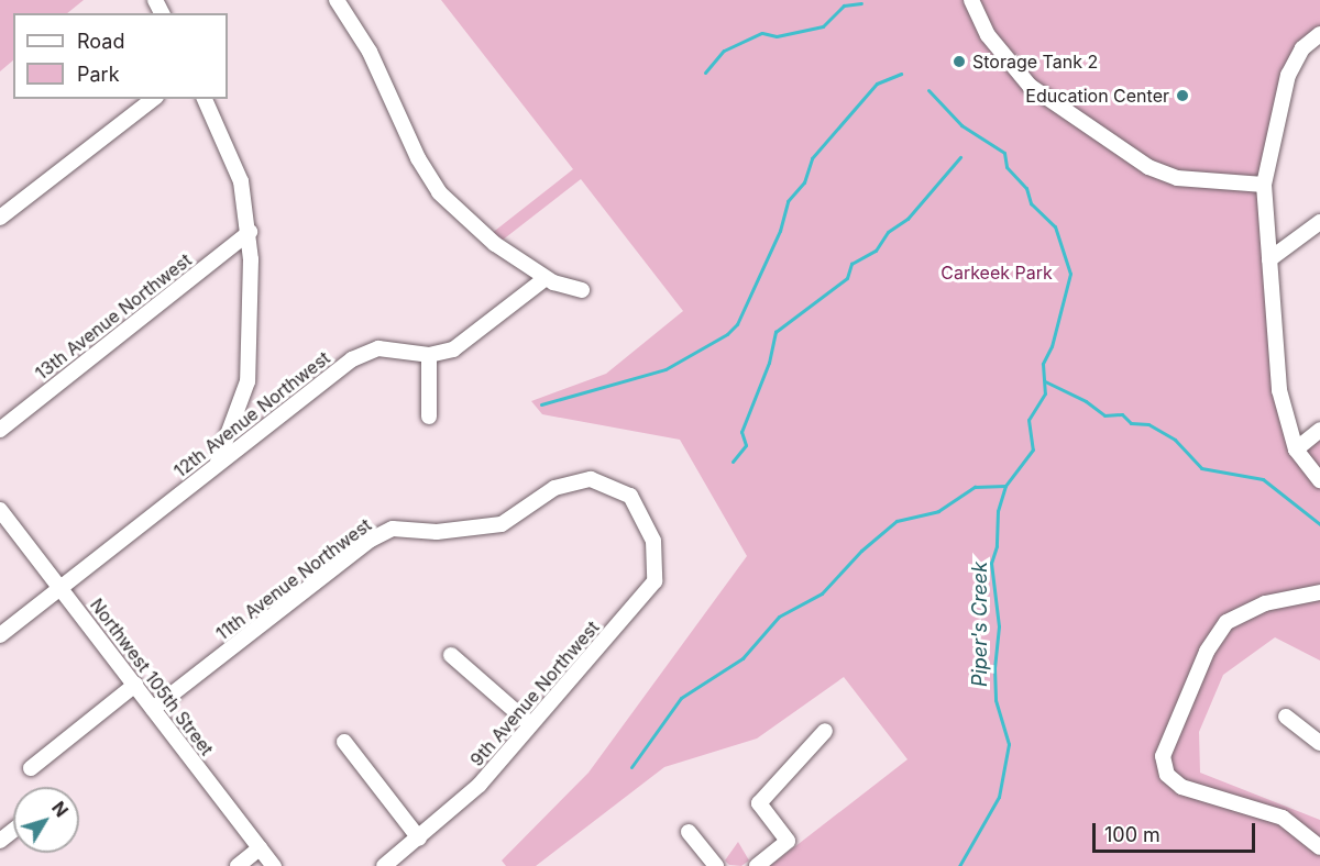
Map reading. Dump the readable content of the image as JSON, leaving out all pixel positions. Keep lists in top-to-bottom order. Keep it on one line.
{"streets":{"street":["13th Avenue Northwest","12th Avenue Northwest","11th Avenue Northwest","Northwest 105th Street","9th Avenue Northwest"]},"crossings":[["12th Avenue Northwest","Northwest 105th Street"],["11th Avenue Northwest","Northwest 105th Street"],["11th Avenue Northwest","9th Avenue Northwest"]],"water":["Piper's Creek"],"parks":["Carkeek Park"],"places":["Storage Tank 2","Education Center"],"legend":["Road","Park"],"scale_bar":"100 m","north":"top right"}
